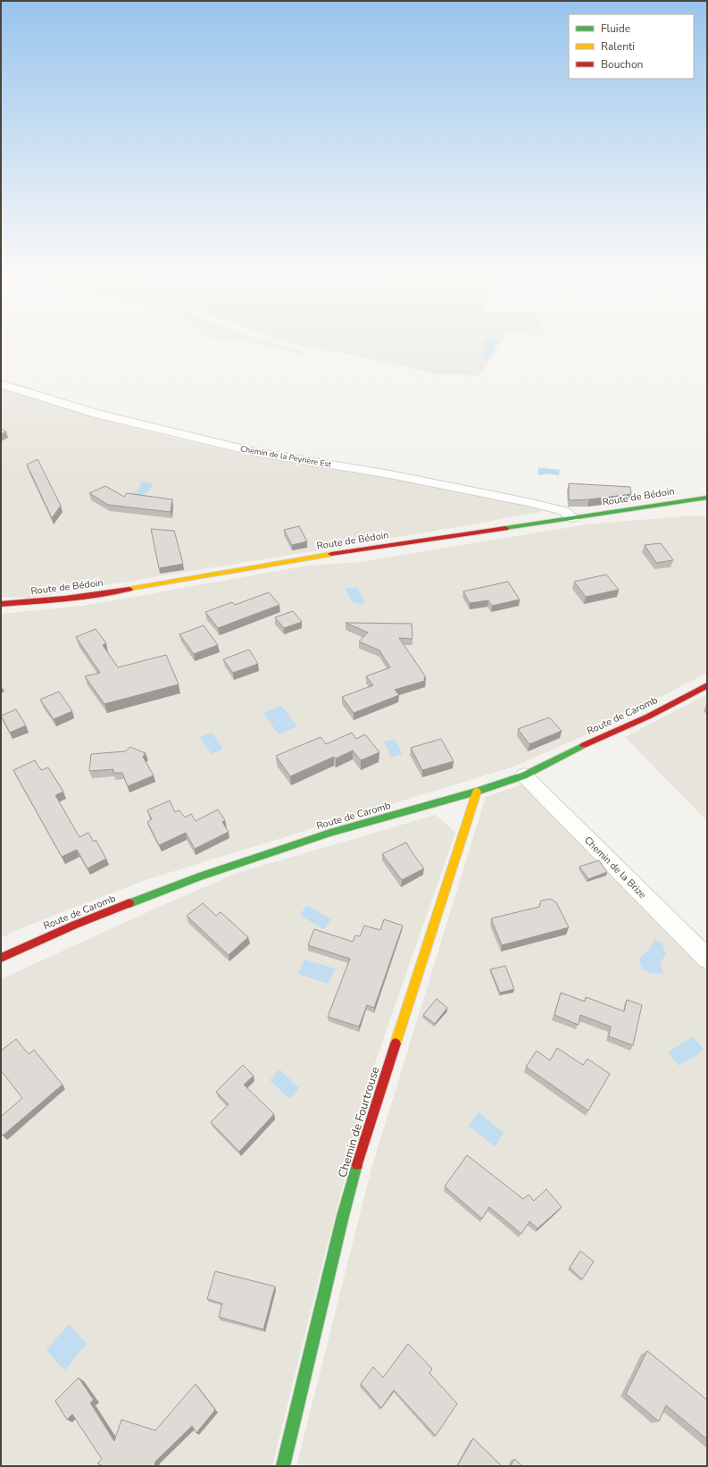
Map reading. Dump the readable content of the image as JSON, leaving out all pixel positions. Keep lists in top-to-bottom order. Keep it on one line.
{"streets":{"main road":["Route de Bédoin","Route de Caromb","Chemin de Fourtrouse"],"street":["Chemin de la Peyrière Est","Chemin de la Brize"]},"crossings":[["Chemin de la Peyrière Est","Route de Bédoin"],["Route de Caromb","Chemin de la Brize"],["Route de Caromb","Chemin de Fourtrouse"]],"legend":["Fluide","Ralenti","Bouchon"]}
